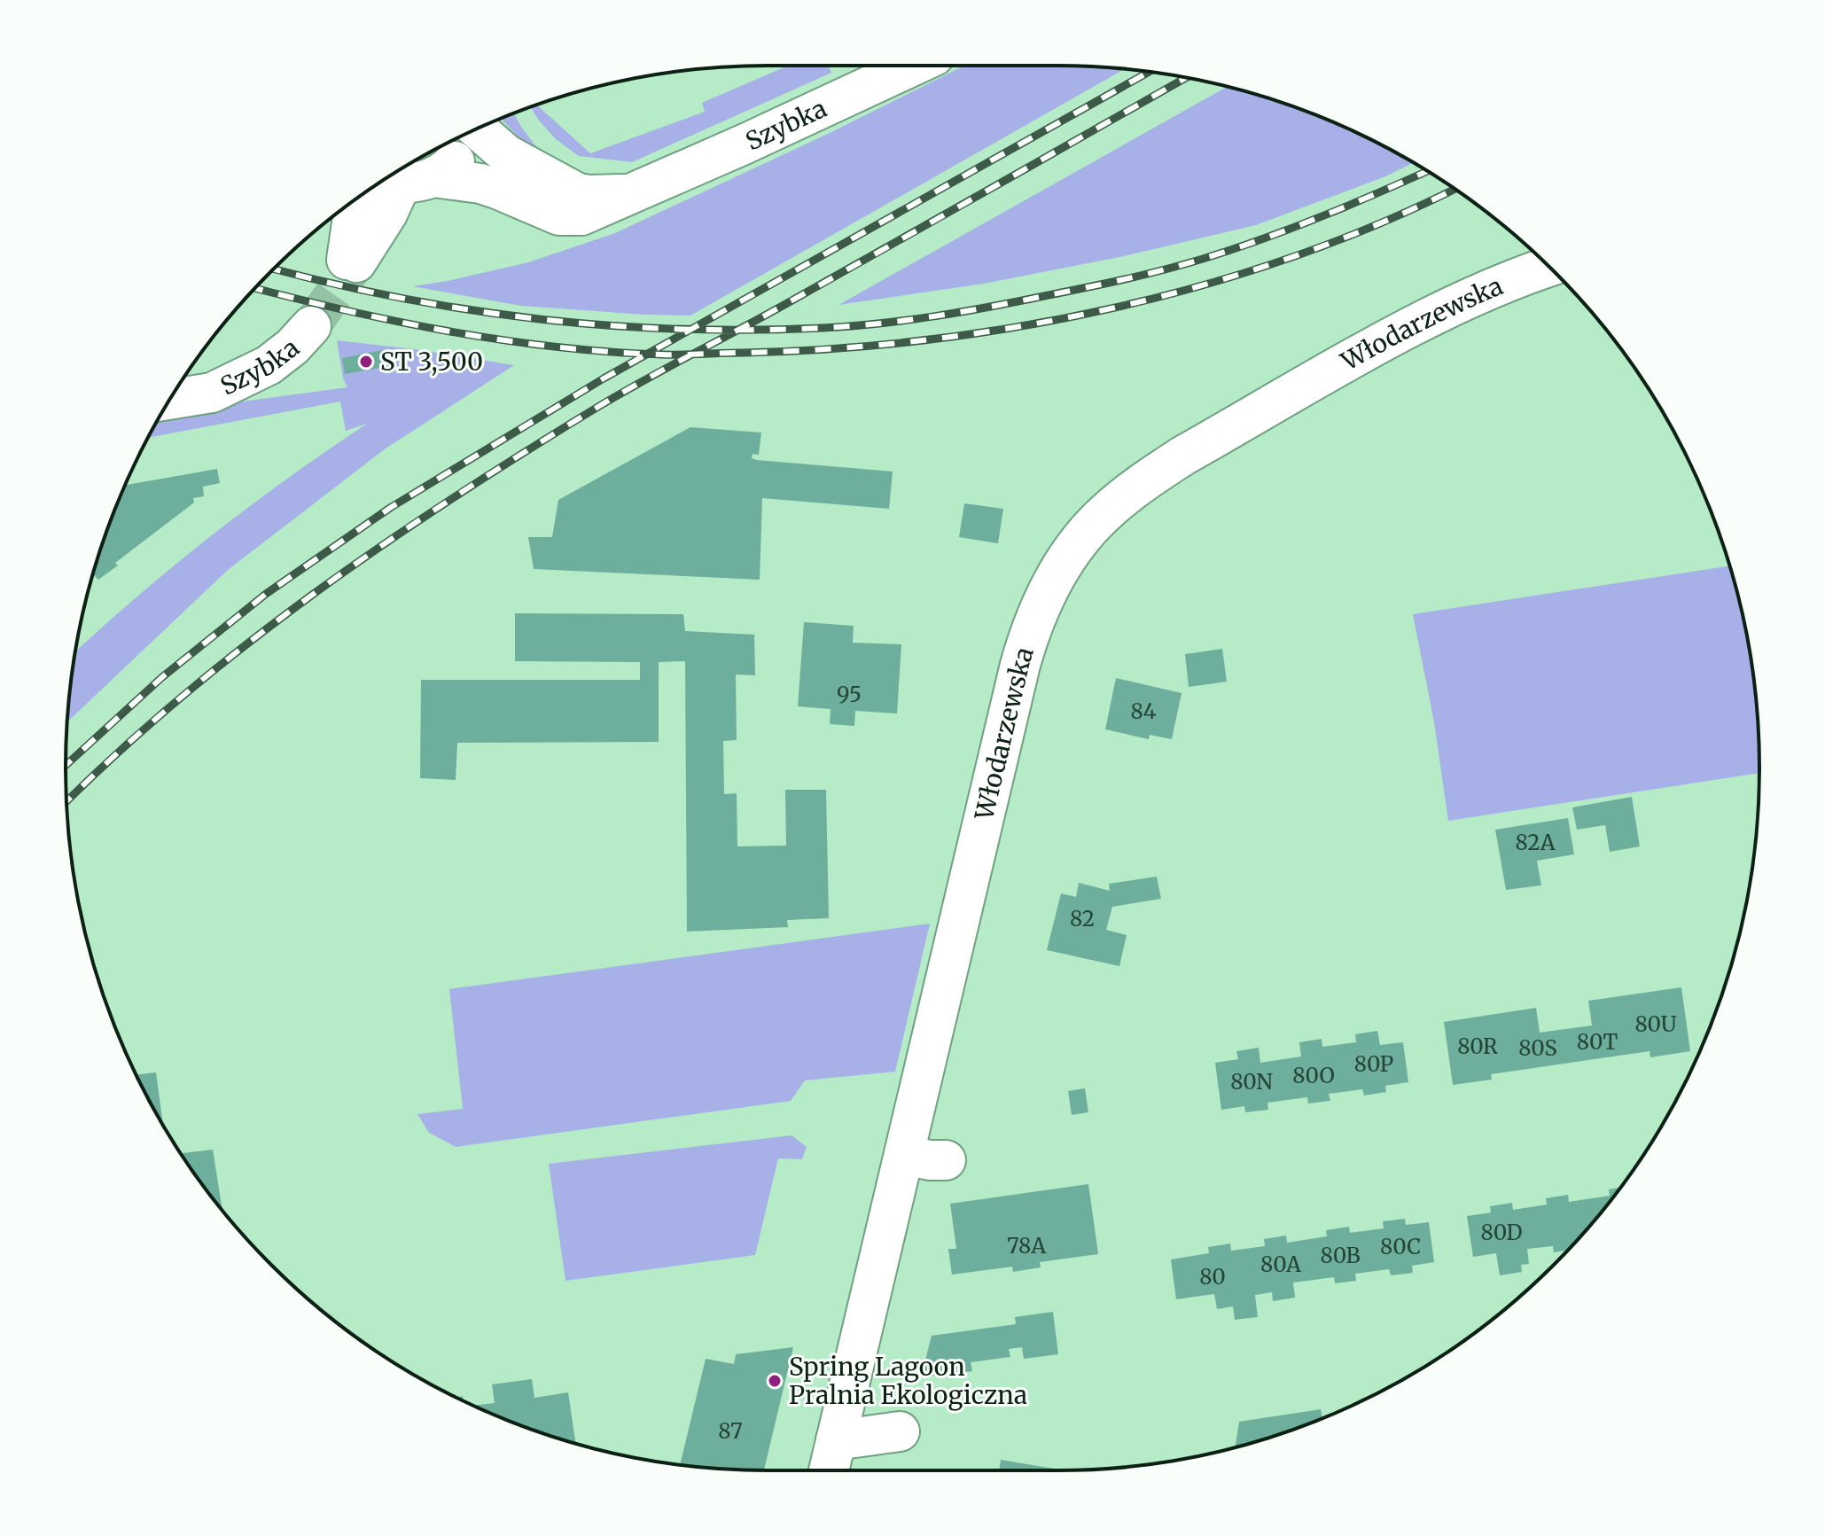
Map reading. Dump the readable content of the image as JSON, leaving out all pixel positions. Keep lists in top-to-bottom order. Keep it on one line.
{"streets":{"street":["Szybka","Włodarzewska"]},"places":["ST 3,500","Spring Lagoon Pralnia Ekologiczna"],"house_numbers":["95","84","82A","82","80U","80T","80R","80S","80P","80O","80N","80D","78A","80C","80B","80A","80","87"]}
